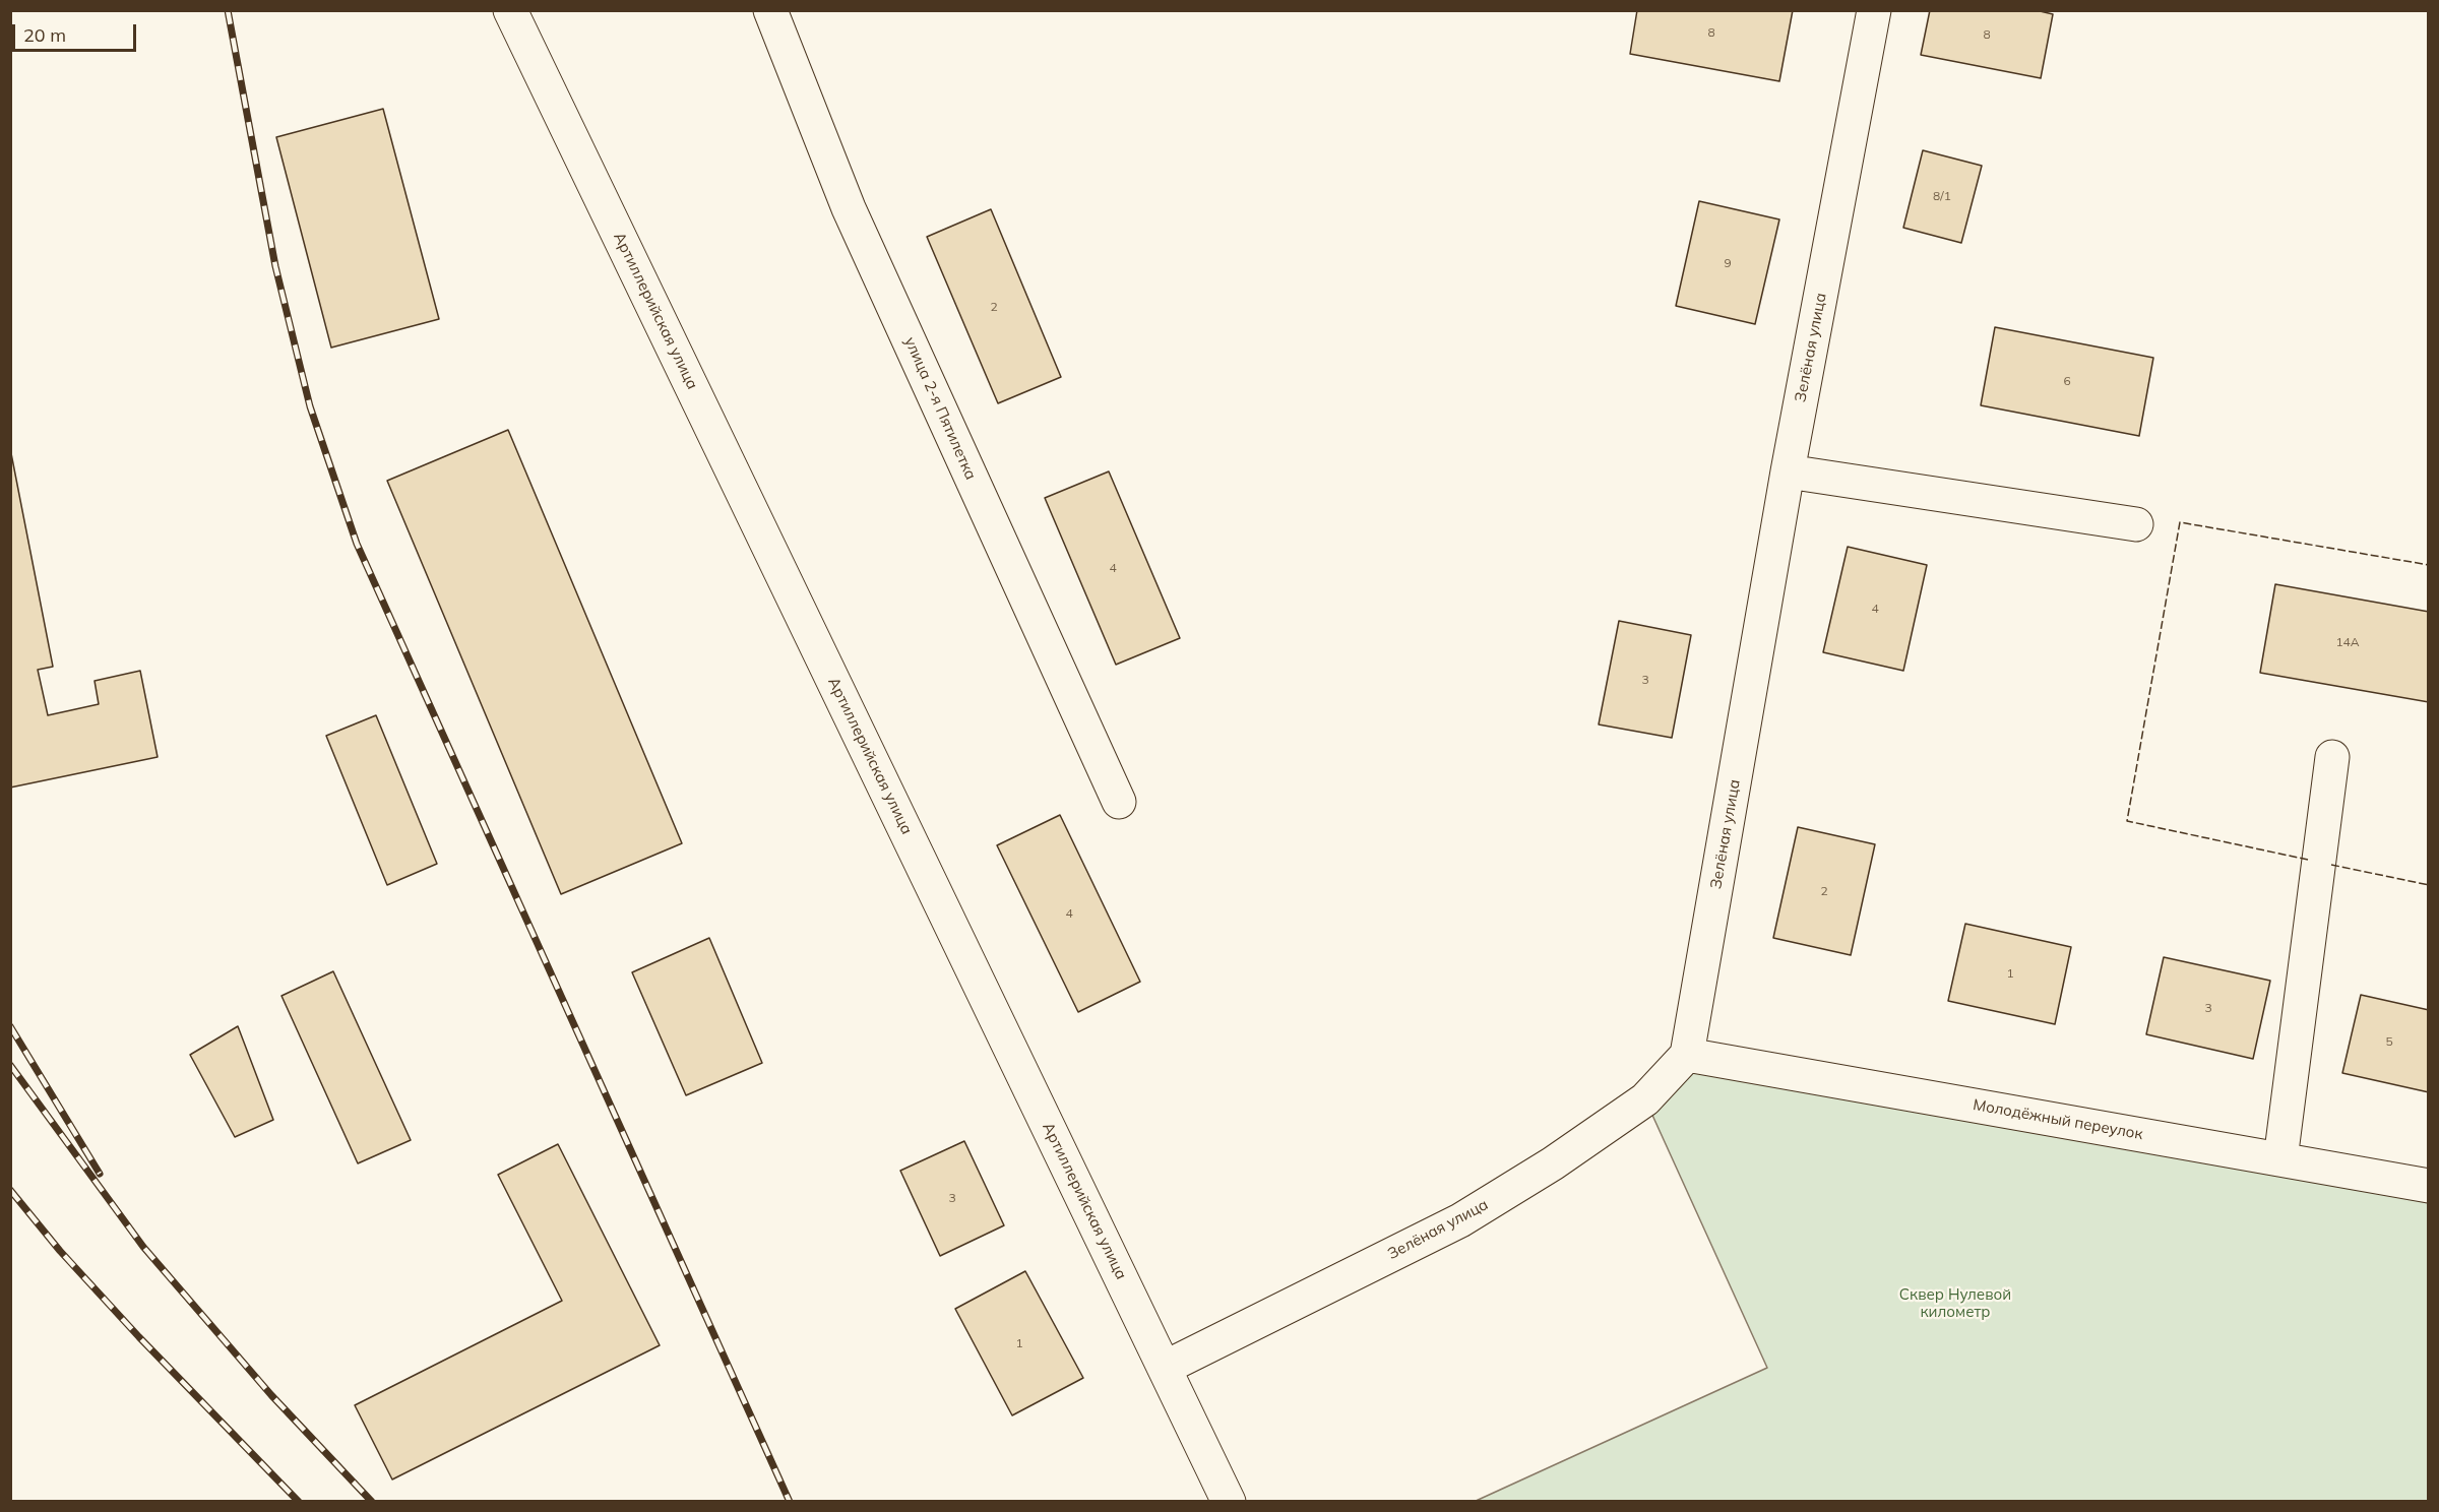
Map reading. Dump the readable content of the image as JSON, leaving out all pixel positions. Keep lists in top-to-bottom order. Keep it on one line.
{"streets":{"street":["Артиллерийская улица","Зелёная улица","улица 2-я Пятилетка","Молодёжный переулок"]},"crossings":[["Артиллерийская улица","Зелёная улица"],["Зелёная улица","Молодёжный переулок"]],"parks":["Сквер Нулевой километр"],"house_numbers":["8","8","8/1","9","2","6","4","4","14А","3","2","4","1","3","5","3","1"],"scale_bar":"20 m"}
